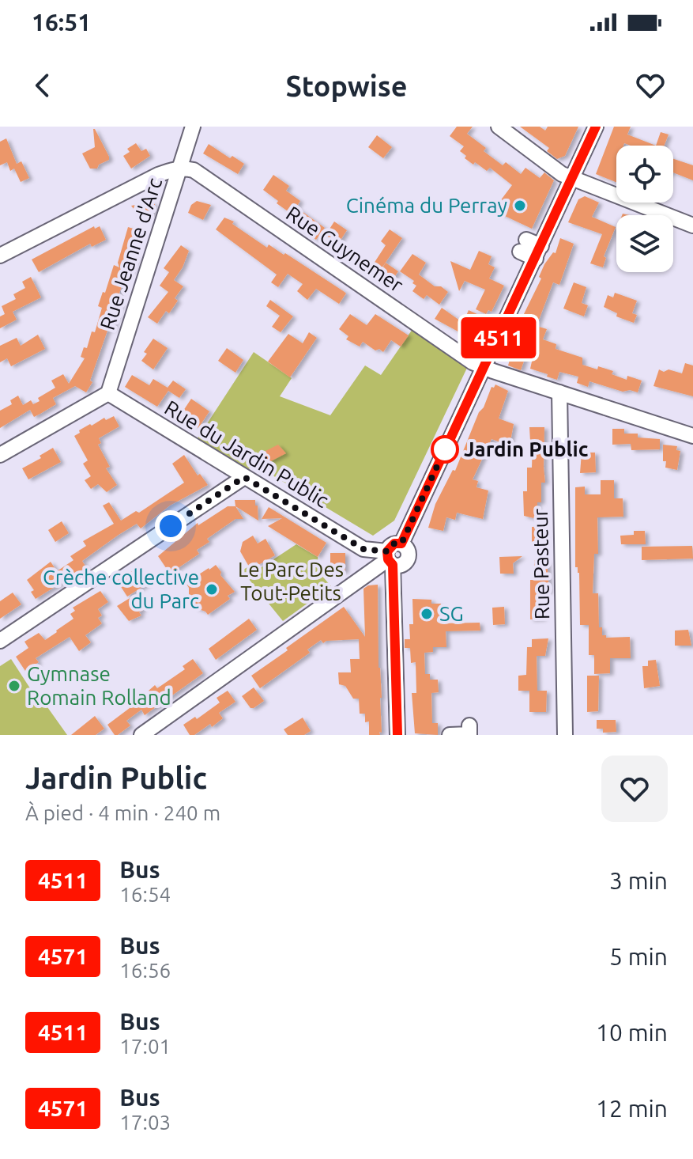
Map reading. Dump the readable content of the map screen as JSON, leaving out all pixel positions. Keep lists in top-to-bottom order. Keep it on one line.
{"streets":{"street":["Rue Guynemer","Rue Jeanne d'Arc","Rue du Jardin Public","Rue Pasteur"]},"crossings":[["Rue Guynemer","Rue Jeanne d'Arc"],["Rue Guynemer","Rue Pasteur"],["Rue Jeanne d'Arc","Rue du Jardin Public"]],"parks":["Le Parc Des Tout-Petits"],"places":["Cinéma du Perray","Jardin Public","Crèche collective du Parc","SG","Gymnase Romain Rolland"],"lines":["bus line 4511"],"page":{"status":"16:51","header":"Stopwise","on_map":"4511","heading":["Jardin Public","À pied · 4 min · 240 m"],"list":[{"mark":"4511","name":"Bus","note":"16:54","value":"3 min"},{"mark":"4571","name":"Bus","note":"16:56","value":"5 min"},{"mark":"4511","name":"Bus","note":"17:01","value":"10 min"},{"mark":"4571","name":"Bus","note":"17:03","value":"12 min"}]}}
